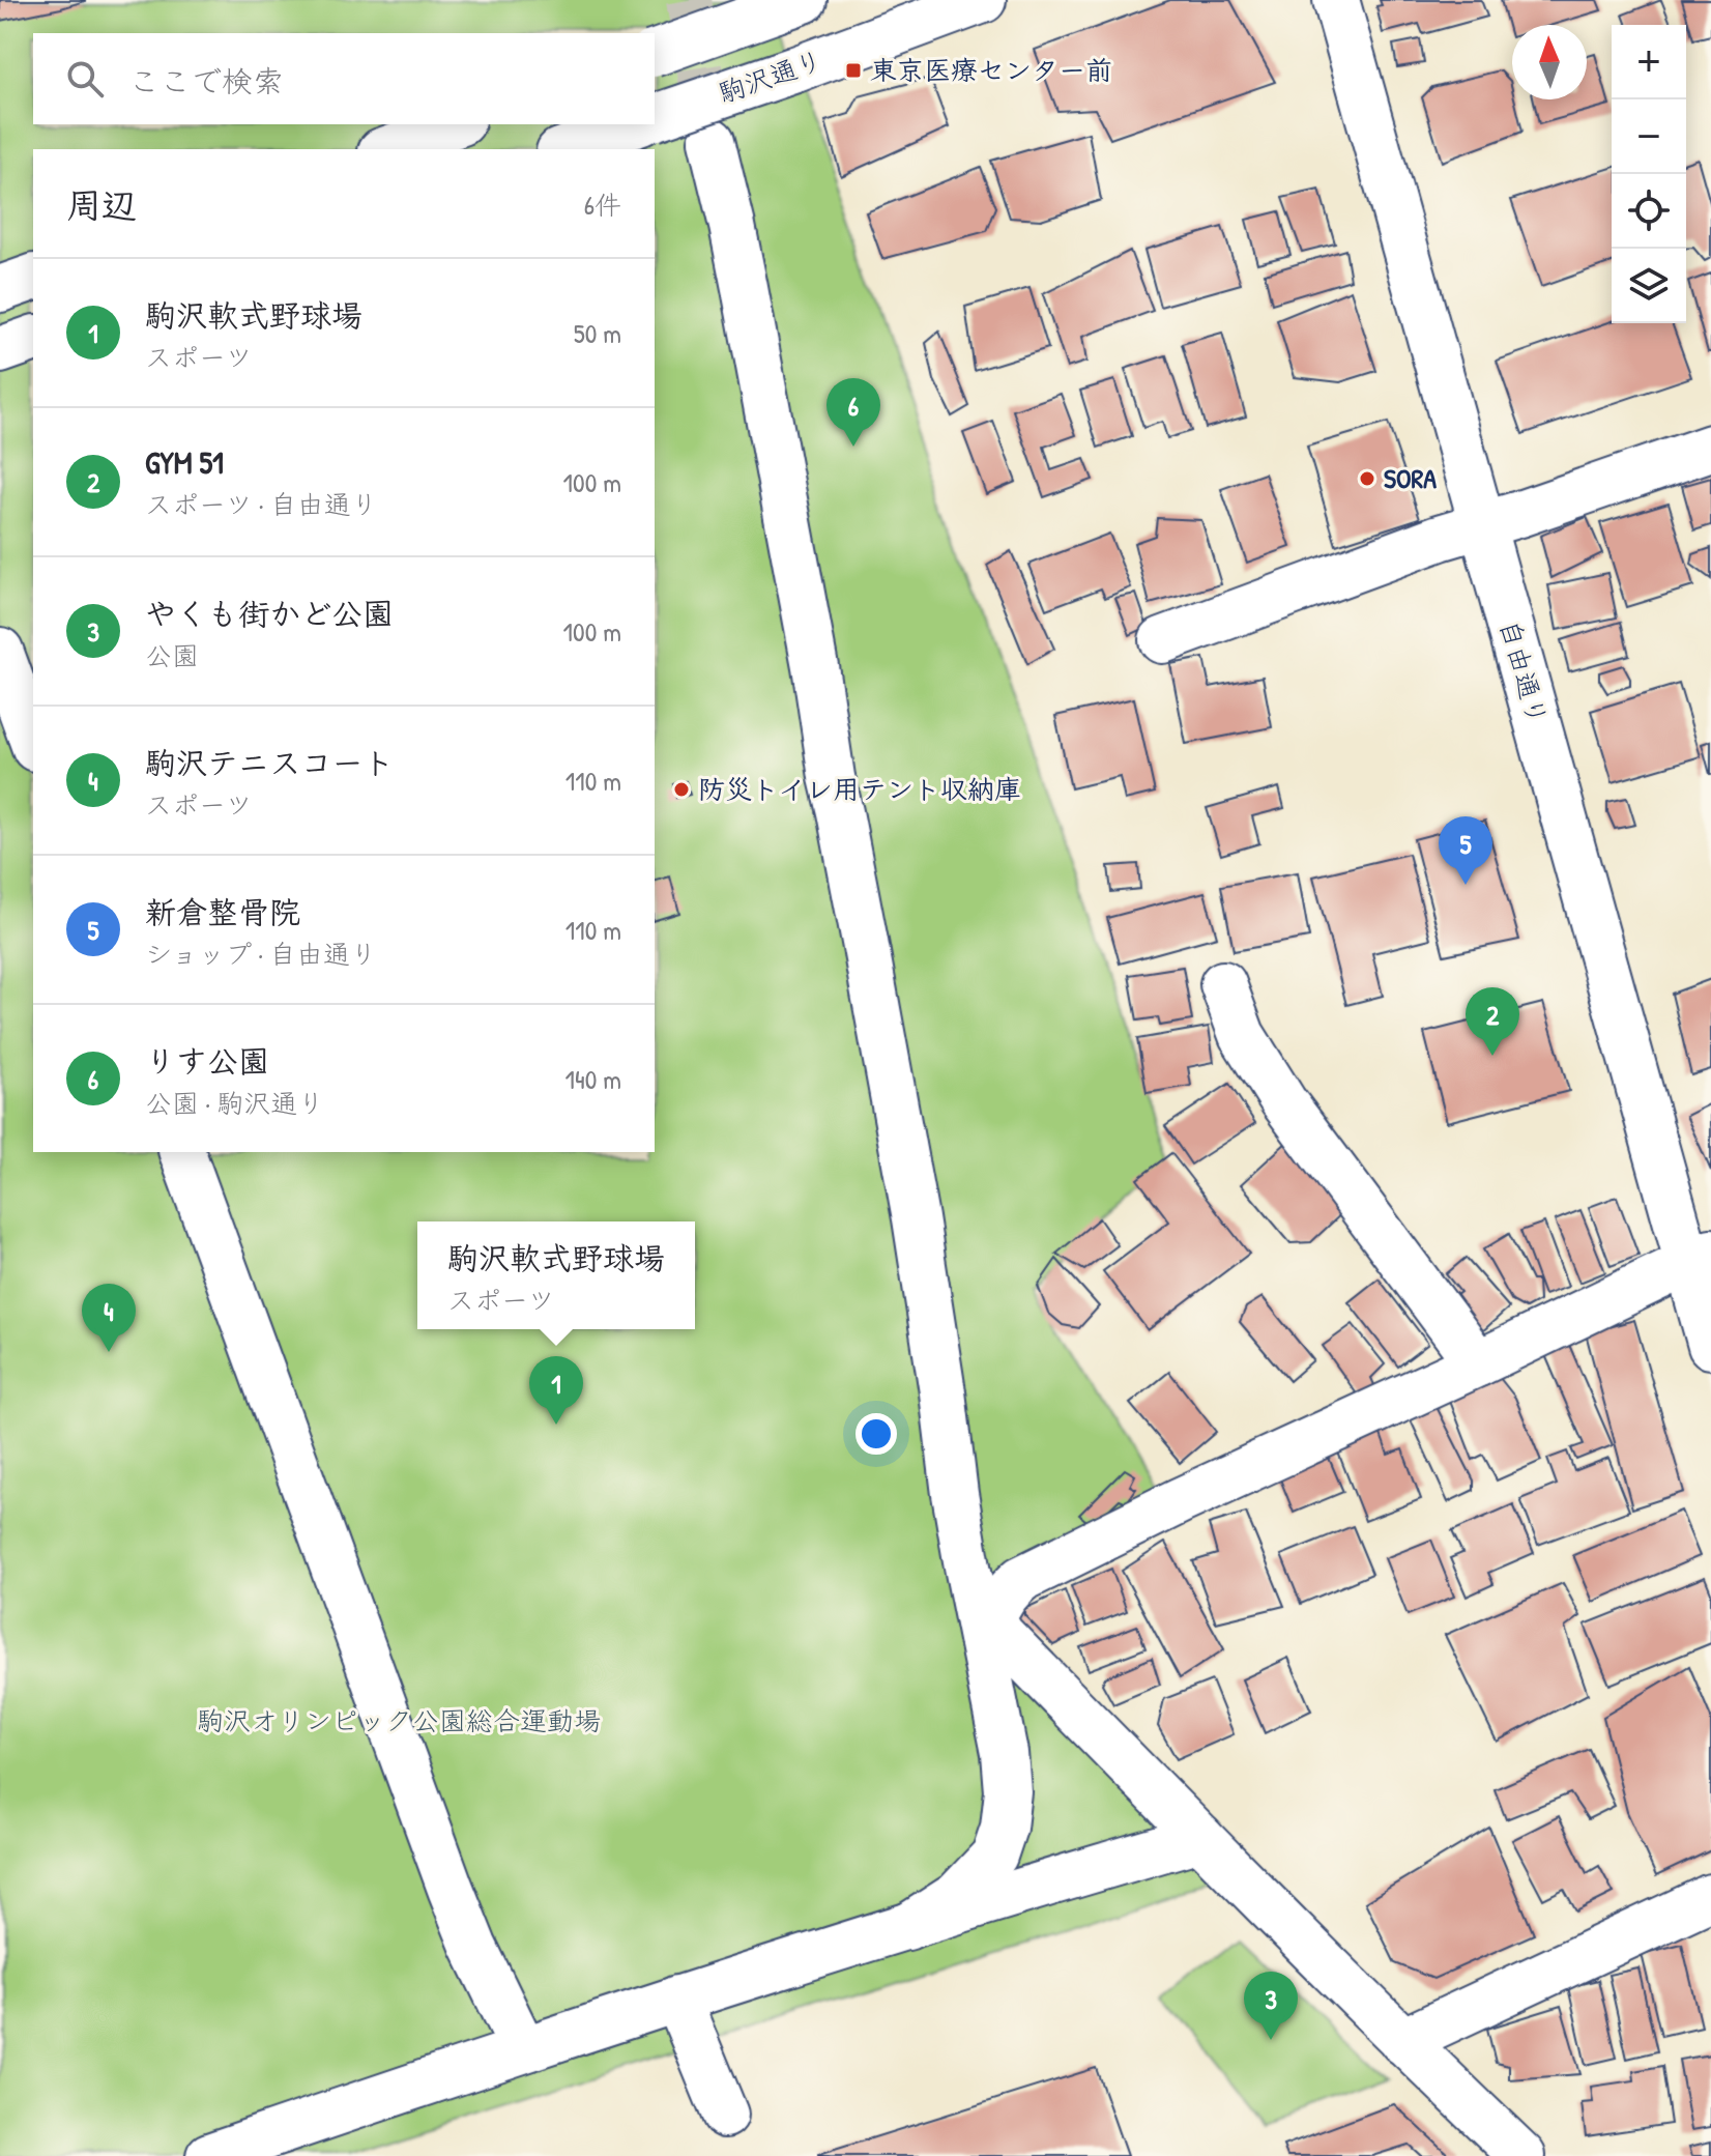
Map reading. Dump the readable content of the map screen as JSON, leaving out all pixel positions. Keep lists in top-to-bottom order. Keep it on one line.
{"streets":{"street":["駒沢通り","自由通り"]},"parks":["駒沢オリンピック公園総合運動場"],"places":{"transit":["東京医療センター前"],"other":["SORA","防災トイレ用テント収納庫"]},"north":"top","page":{"map_buttons":["+","−"],"search":"ここで検索","heading":["周辺","6件"],"list":[{"mark":"1","name":"駒沢軟式野球場","note":"スポーツ","value":"50 m"},{"mark":"2","name":"GYM 51","note":"スポーツ · 自由通り","value":"100 m"},{"mark":"3","name":"やくも街かど公園","note":"公園","value":"100 m"},{"mark":"4","name":"駒沢テニスコート","note":"スポーツ","value":"110 m"},{"mark":"5","name":"新倉整骨院","note":"ショップ · 自由通り","value":"110 m"},{"mark":"6","name":"りす公園","note":"公園 · 駒沢通り","value":"140 m"}],"pins":["6","5","2","4","1","3"],"popup":["駒沢軟式野球場","スポーツ"]}}
